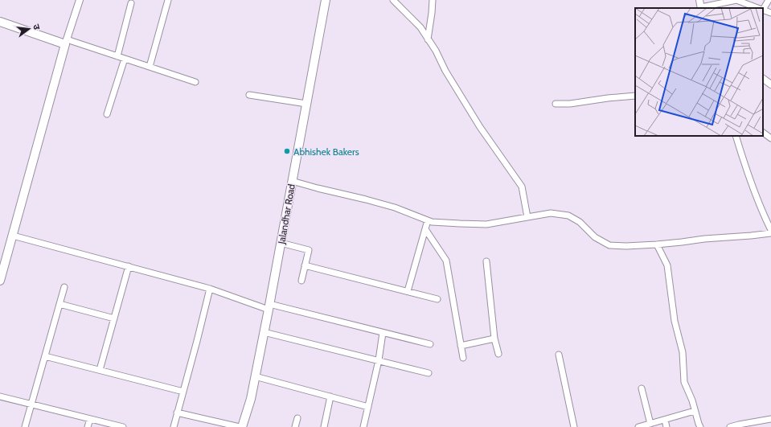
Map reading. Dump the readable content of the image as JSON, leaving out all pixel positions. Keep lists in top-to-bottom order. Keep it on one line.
{"streets":{"main road":["Jalandhar Road"]},"places":["Abhishek Bakers"],"north":"right"}
